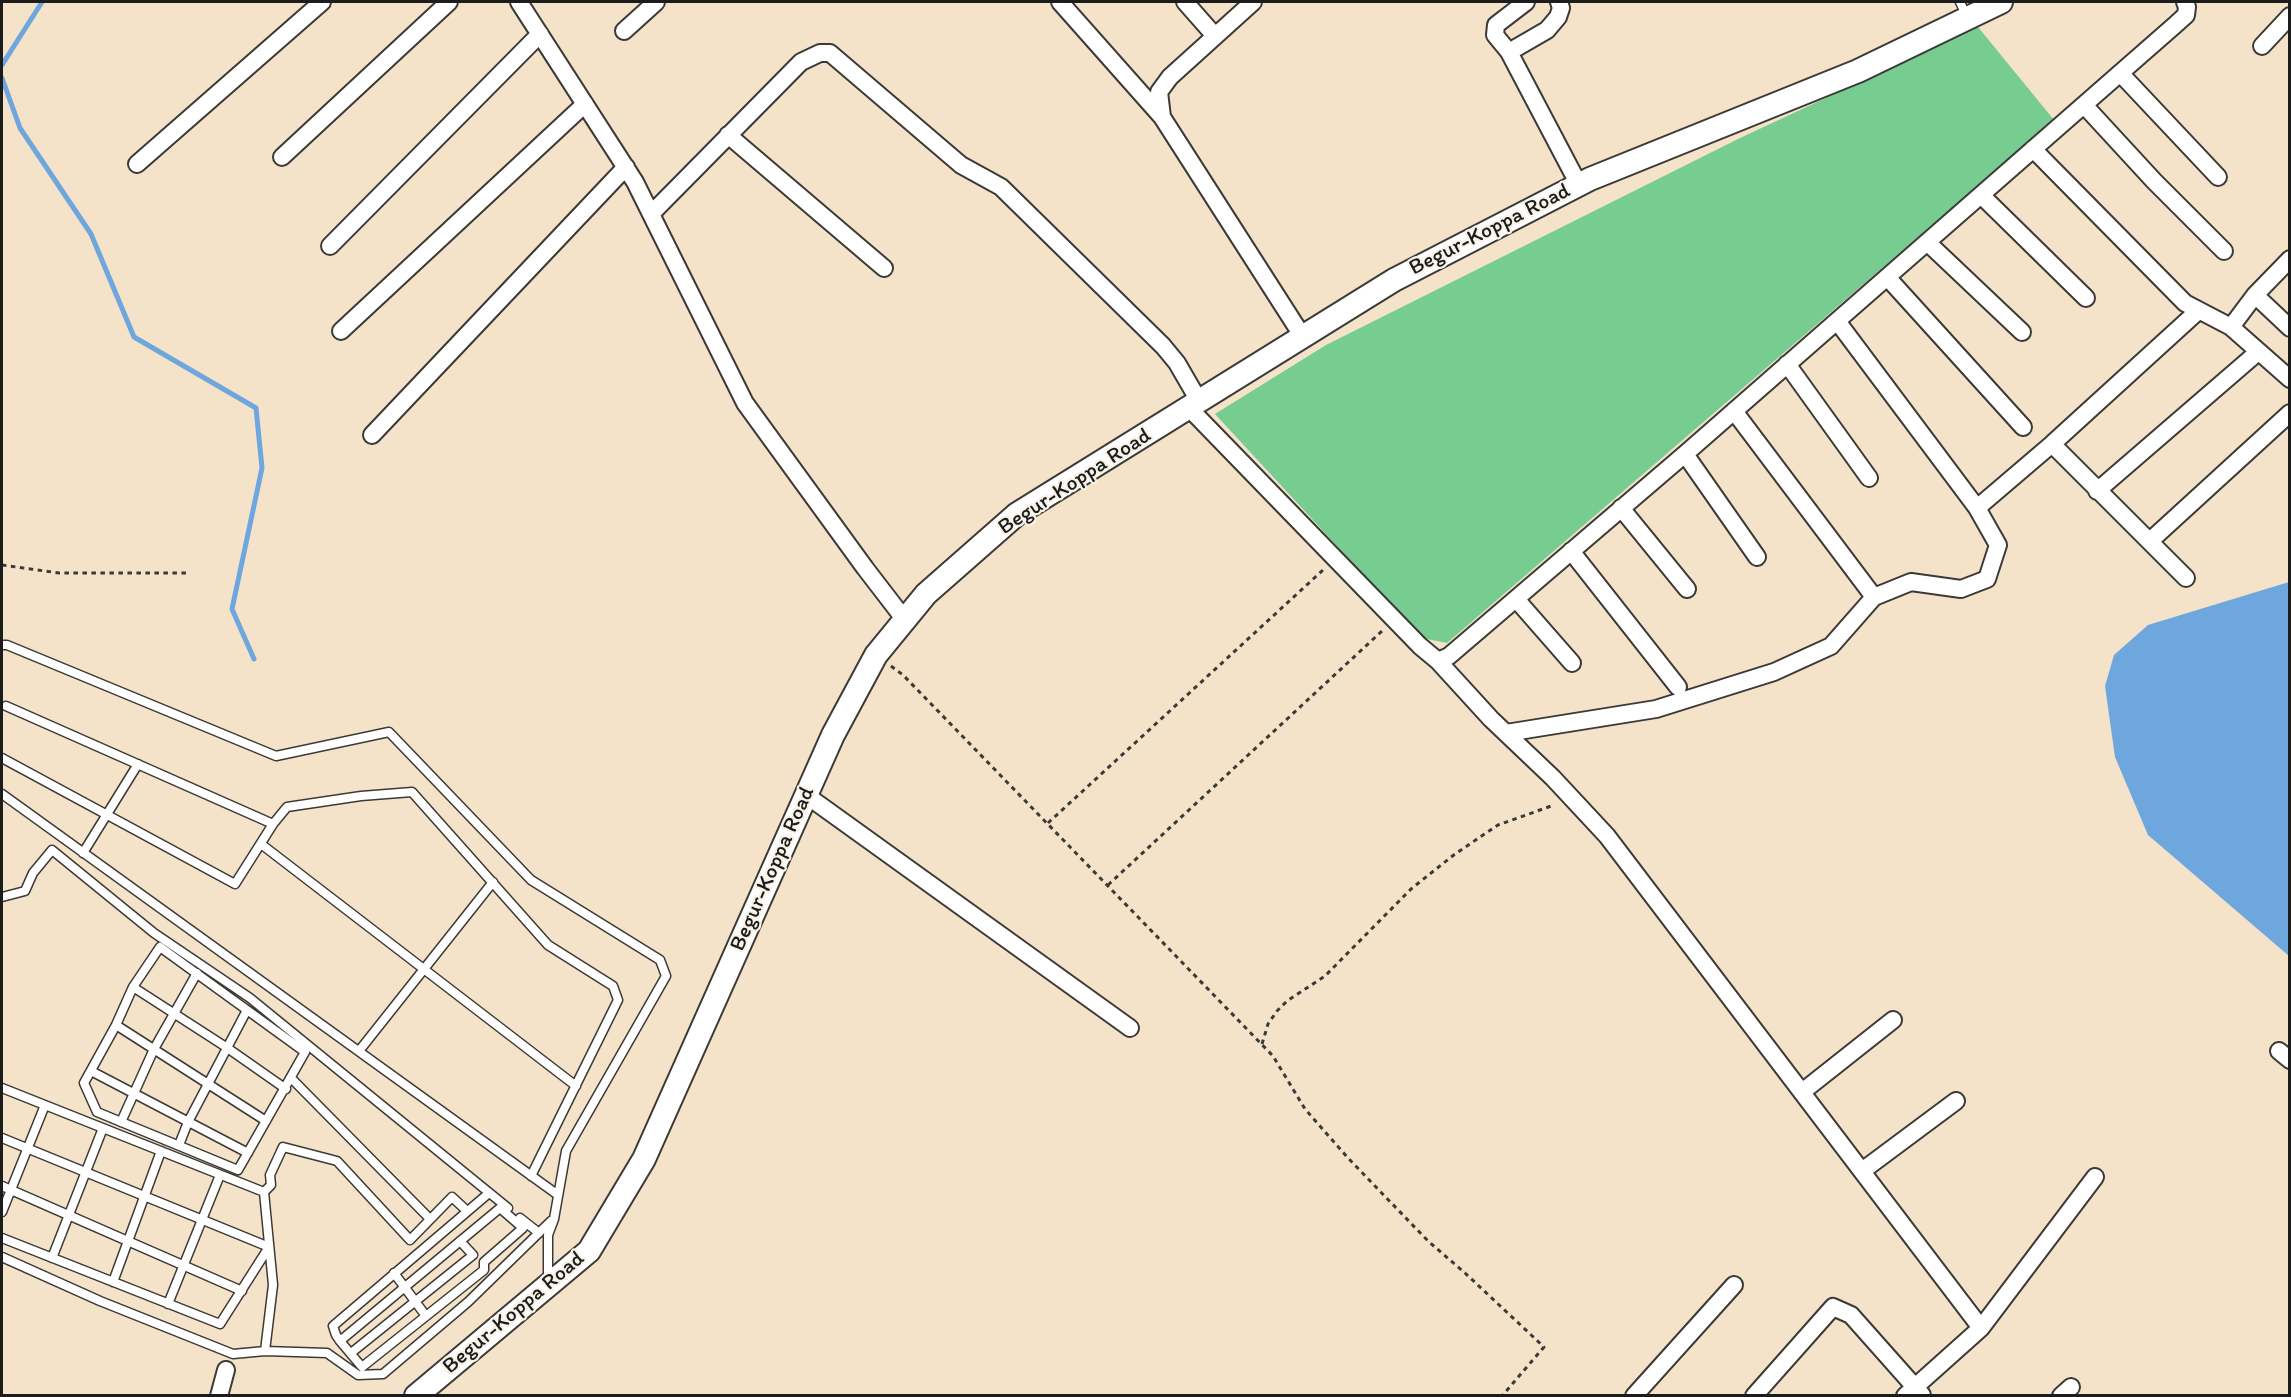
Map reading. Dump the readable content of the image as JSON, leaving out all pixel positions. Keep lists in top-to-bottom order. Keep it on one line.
{"streets":{"main road":["Begur-Koppa Road"]}}
